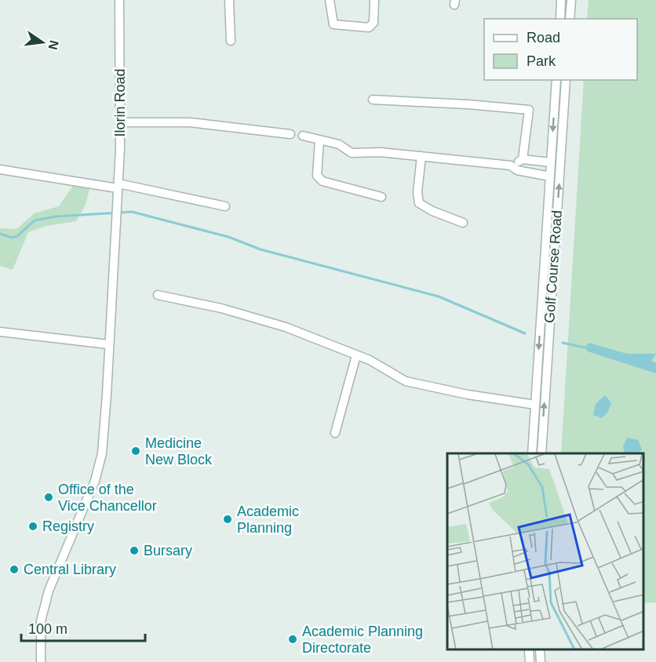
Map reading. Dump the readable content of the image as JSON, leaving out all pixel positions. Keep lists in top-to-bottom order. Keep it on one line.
{"streets":{"street":["Ilorin Road","Golf Course Road"]},"places":["Medicine New Block","Office of the Vice Chancellor","Academic Planning","Registry","Bursary","Central Library","Academic Planning Directorate"],"legend":["Road","Park"],"scale_bar":"100 m","north":"right"}
